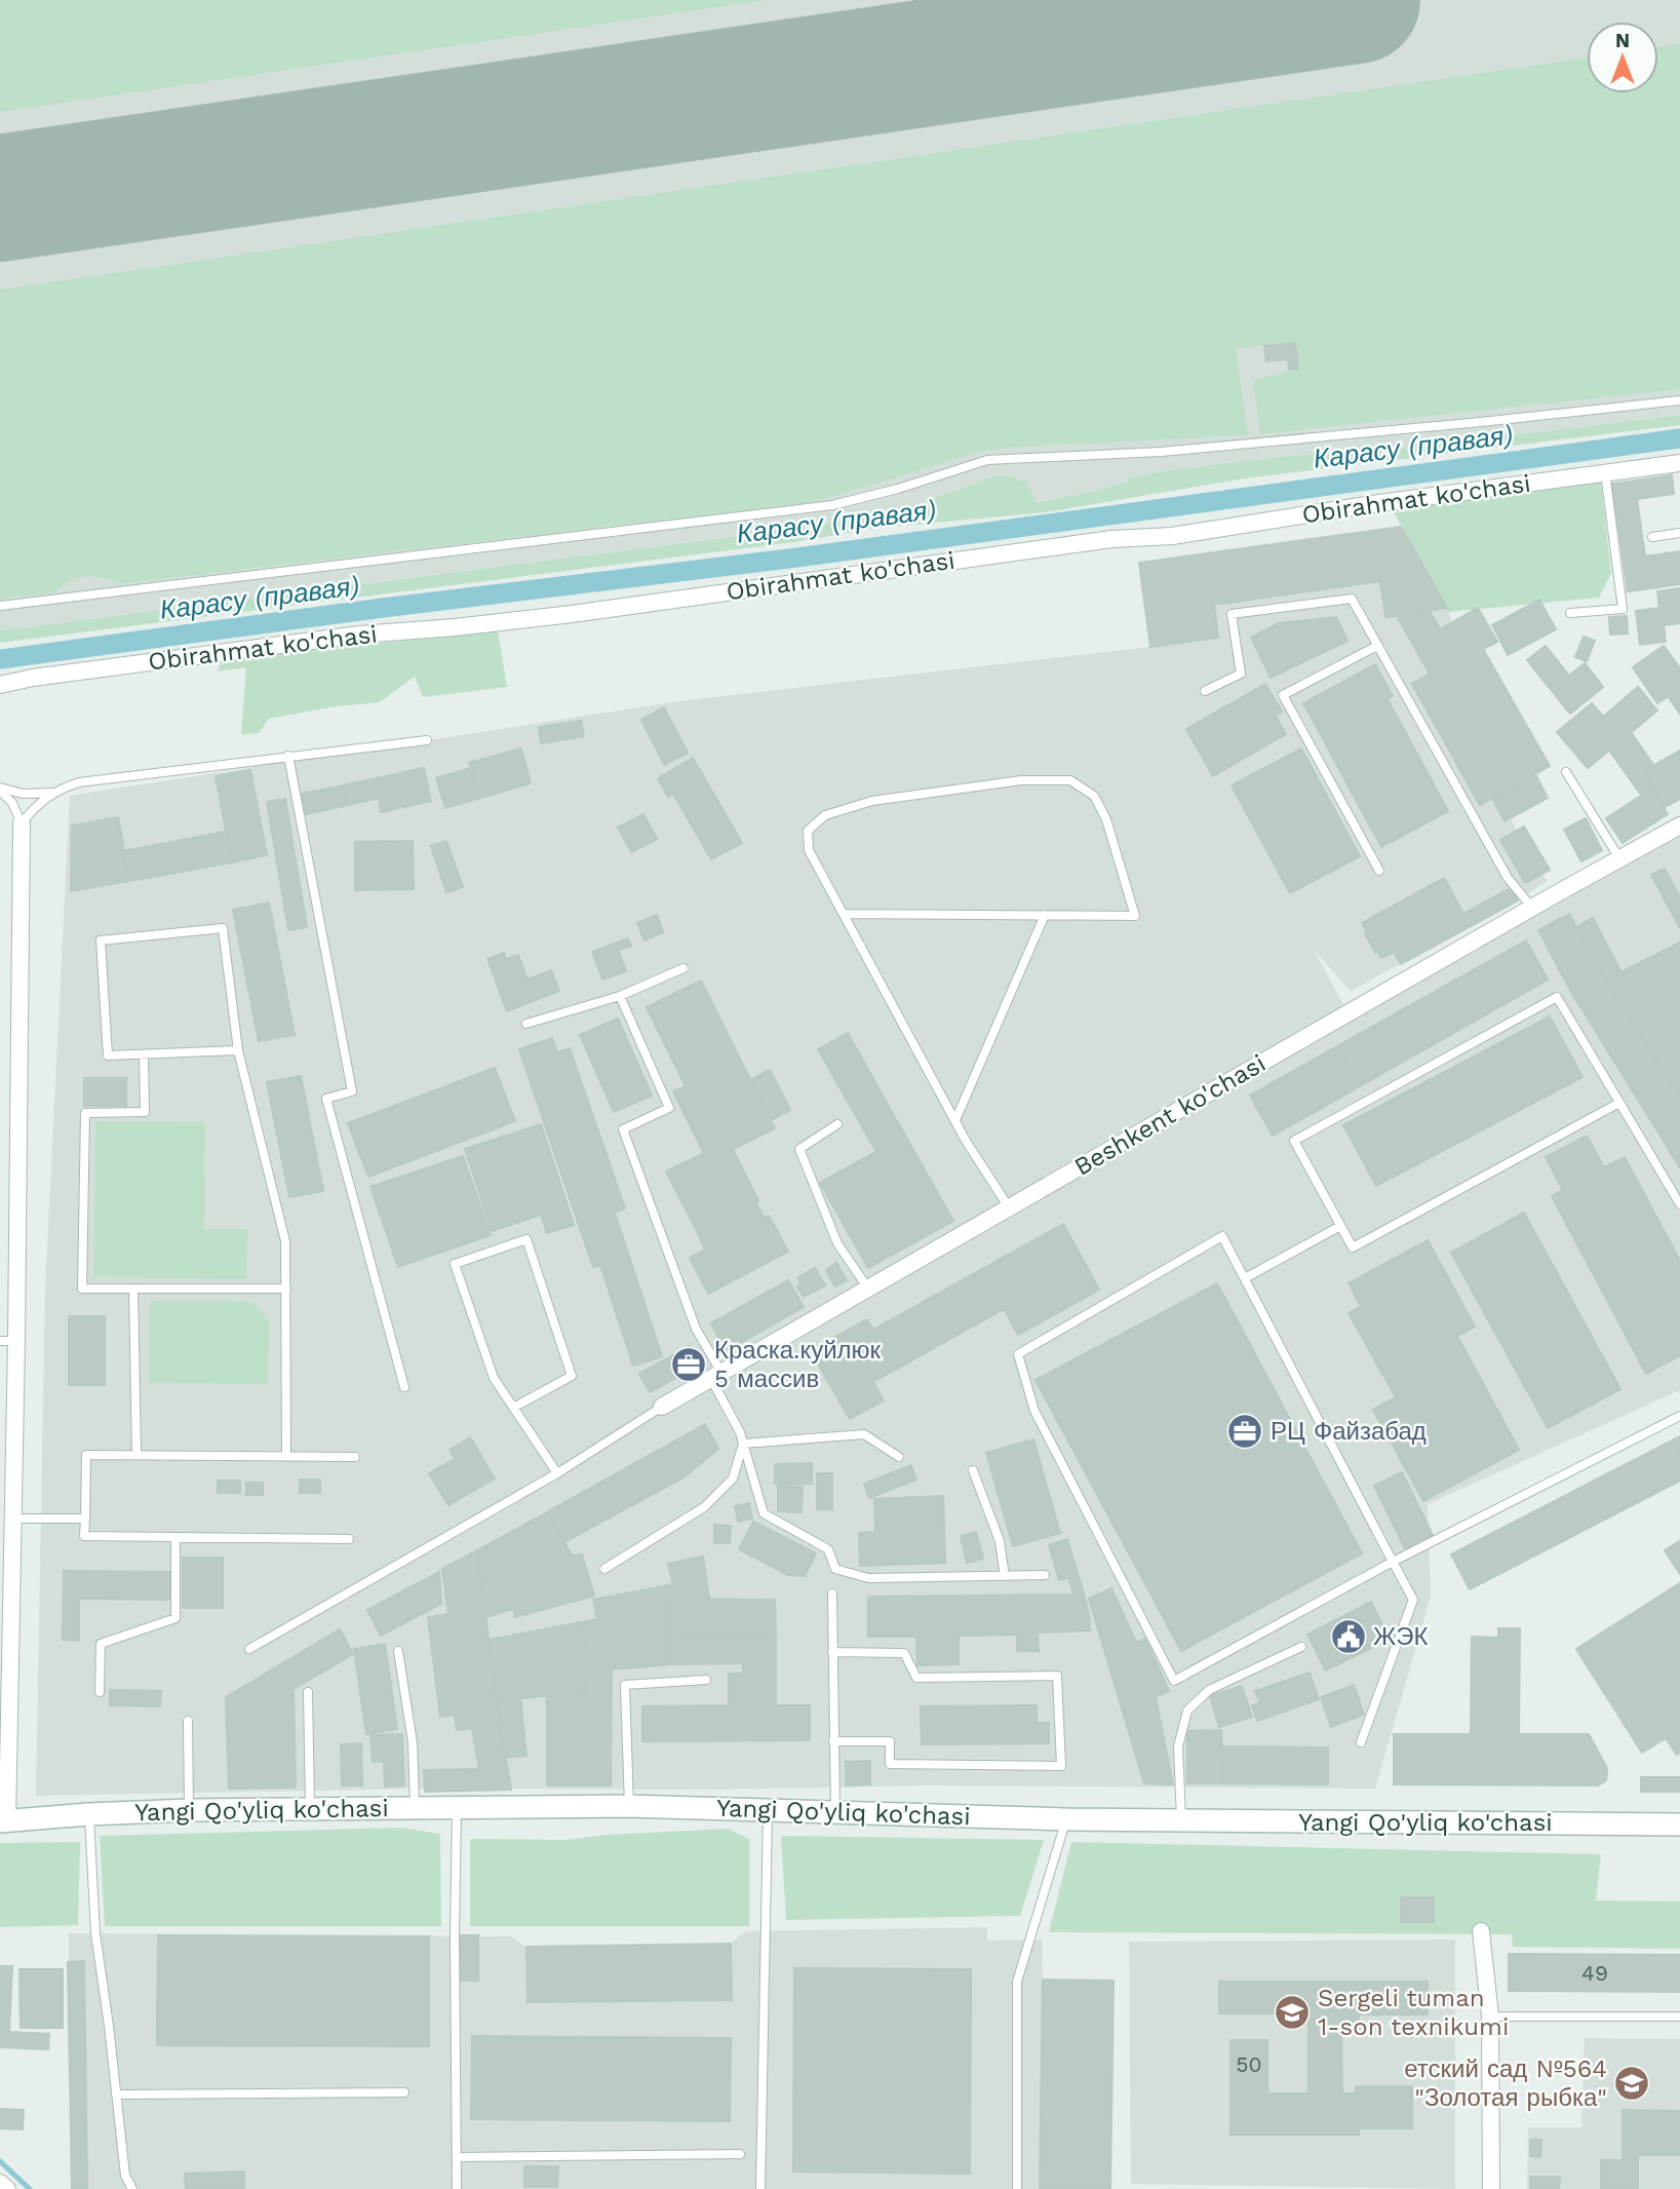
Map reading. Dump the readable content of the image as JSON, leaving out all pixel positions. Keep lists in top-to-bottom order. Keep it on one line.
{"streets":{"street":["Obirahmat ko'chasi","Beshkent ko'chasi","Yangi Qo'yliq ko'chasi"]},"water":["Карасу (правая)"],"places":{"office":["Краска.куйлюк 5 массив","РЦ Файзабад"],"public building":["ЖЭК"],"school or university":["Sergeli tuman 1-son texnikumi","етский сад №564 \"Золотая рыбка\""]},"house_numbers":["49","50"],"north":"top"}
